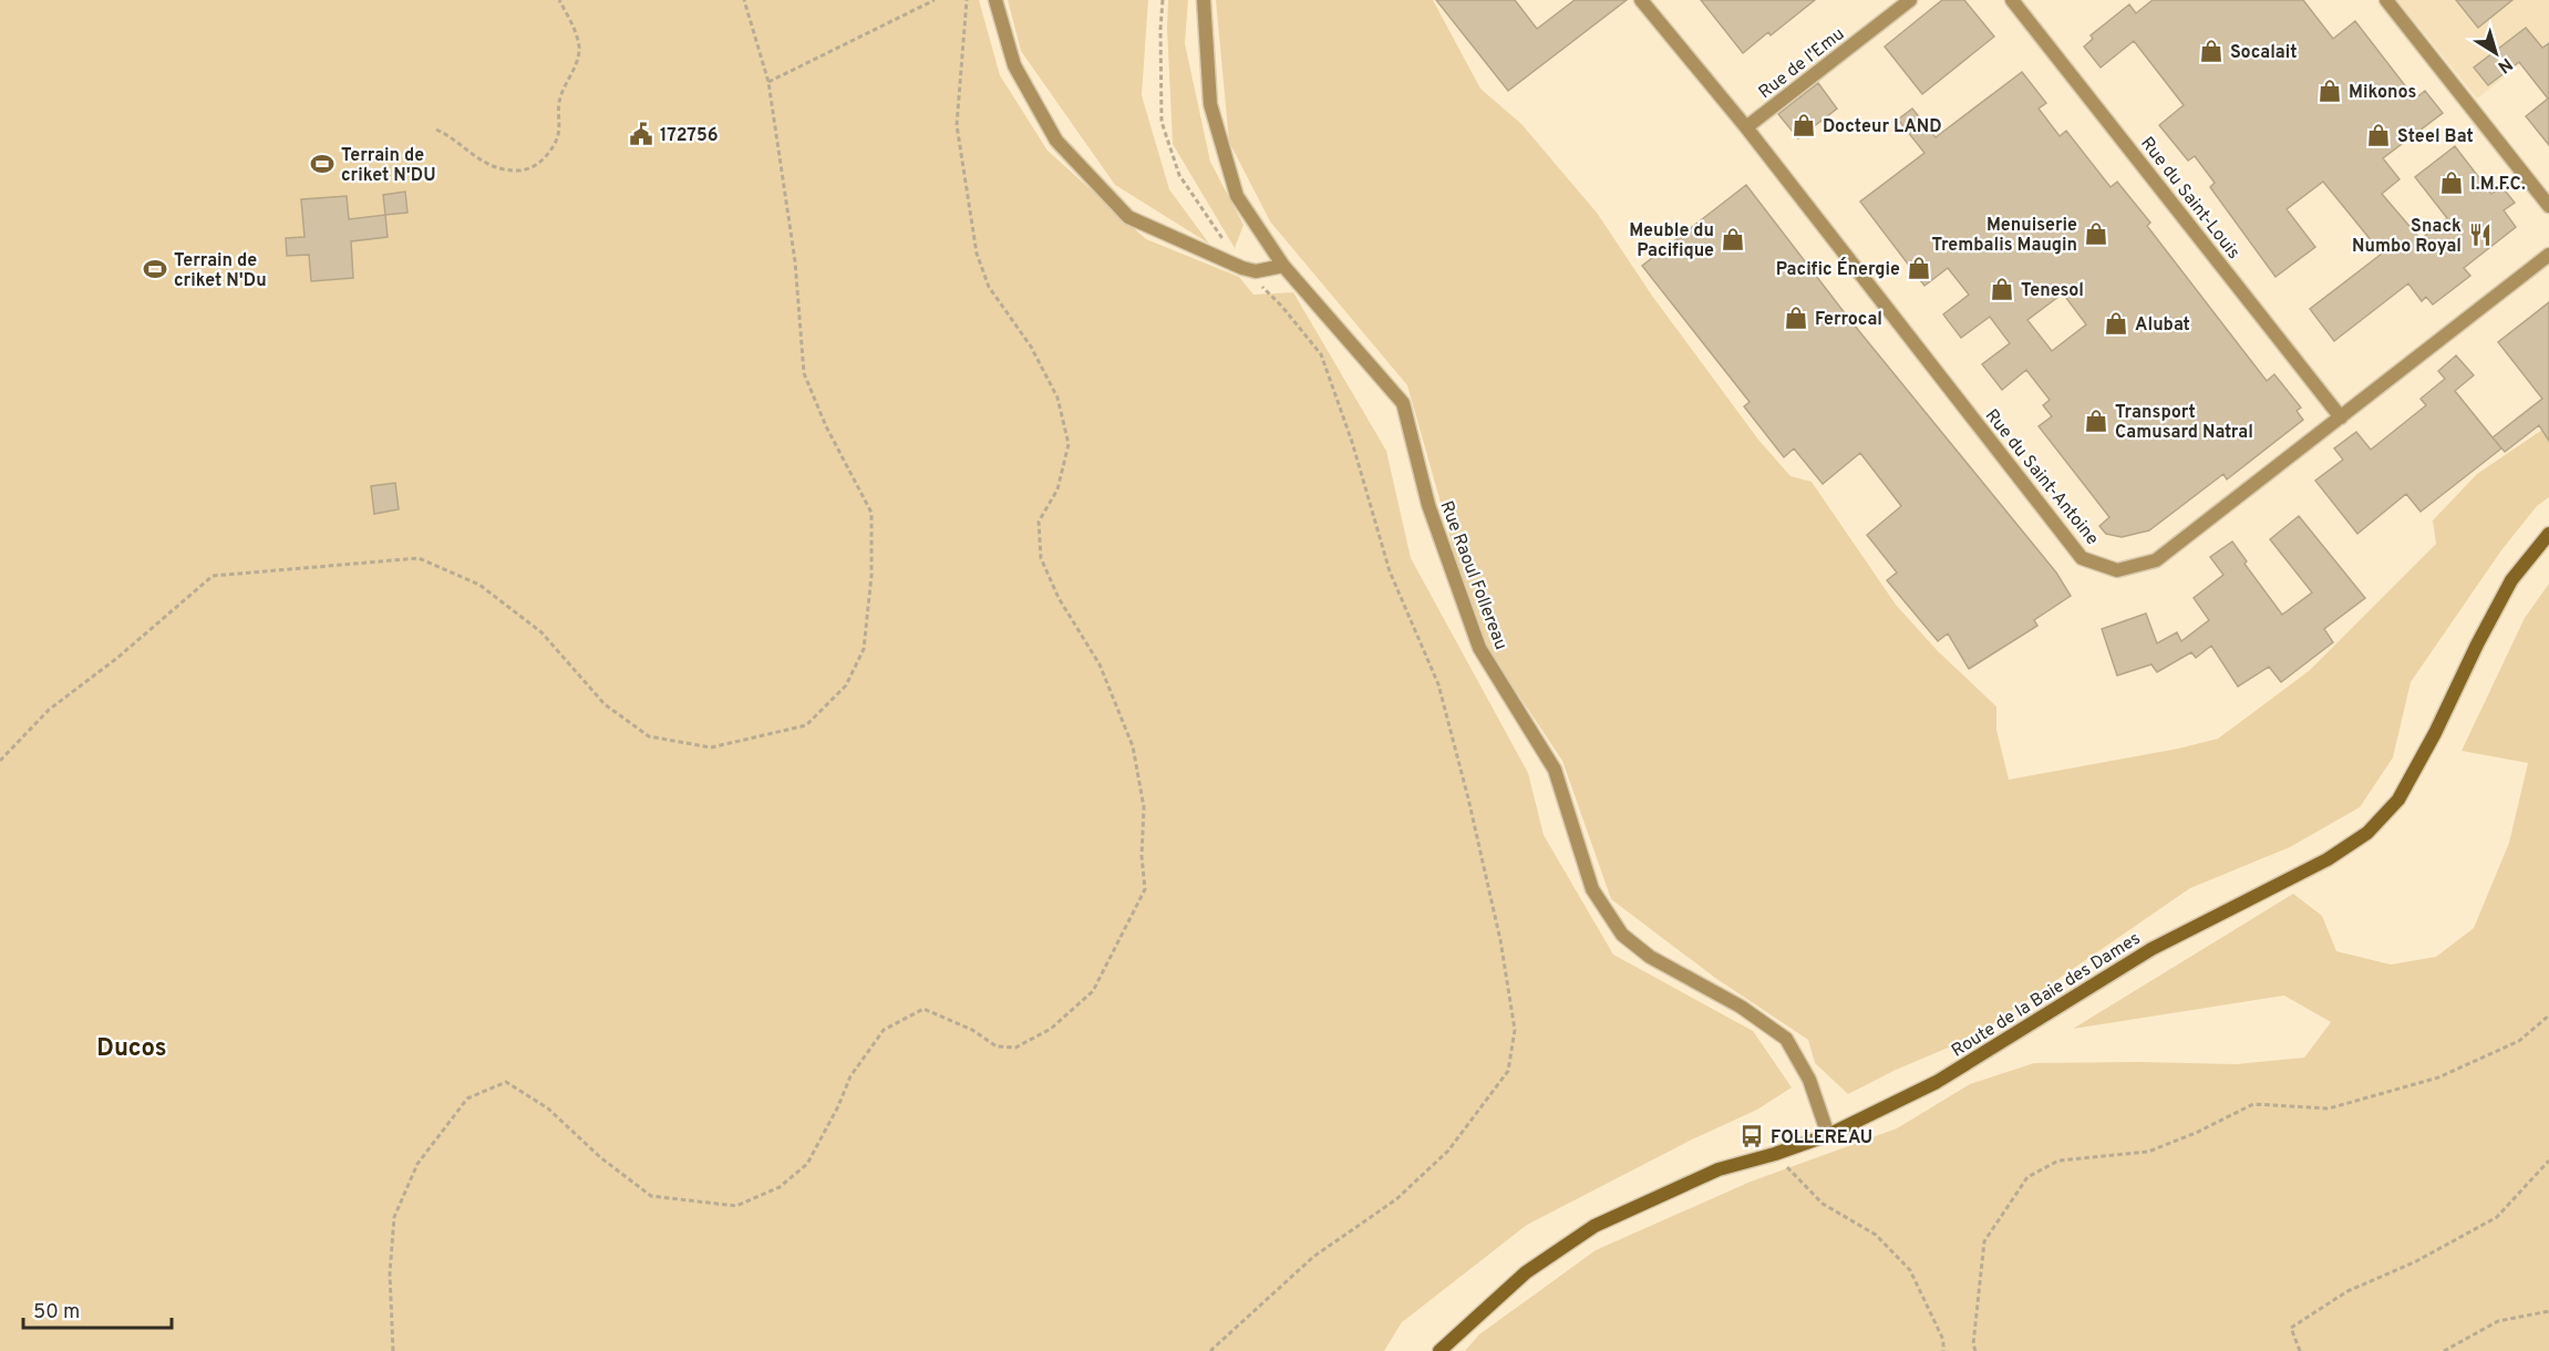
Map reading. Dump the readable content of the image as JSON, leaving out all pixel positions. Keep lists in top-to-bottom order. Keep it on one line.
{"streets":{"main road":["Route de la Baie des Dames"],"street":["Rue de l'Emu","Rue du Saint-Louis","Rue du Saint-Antoine","Rue Raoul Follereau"]},"crossings":[["Rue de l'Emu","Rue du Saint-Antoine"],["Rue du Saint-Louis","Rue du Saint-Antoine"],["Rue Raoul Follereau","Route de la Baie des Dames"]],"districts":["Ducos"],"places":{"shop":["Socalait","Mikonos","Docteur LAND","Steel Bat","I.M.F.C.","Menuiserie Trembalis Maugin","Meuble du Pacifique","Pacific Énergie","Tenesol","Ferrocal","Alubat","Transport Camusard Natral"],"public building":["172756"],"sports":["Terrain de criket N'DU","Terrain de criket N'Du"],"restaurant":["Snack Numbo Royal"],"bus stop":["FOLLEREAU"]},"scale_bar":"50 m","north":"bottom right"}
